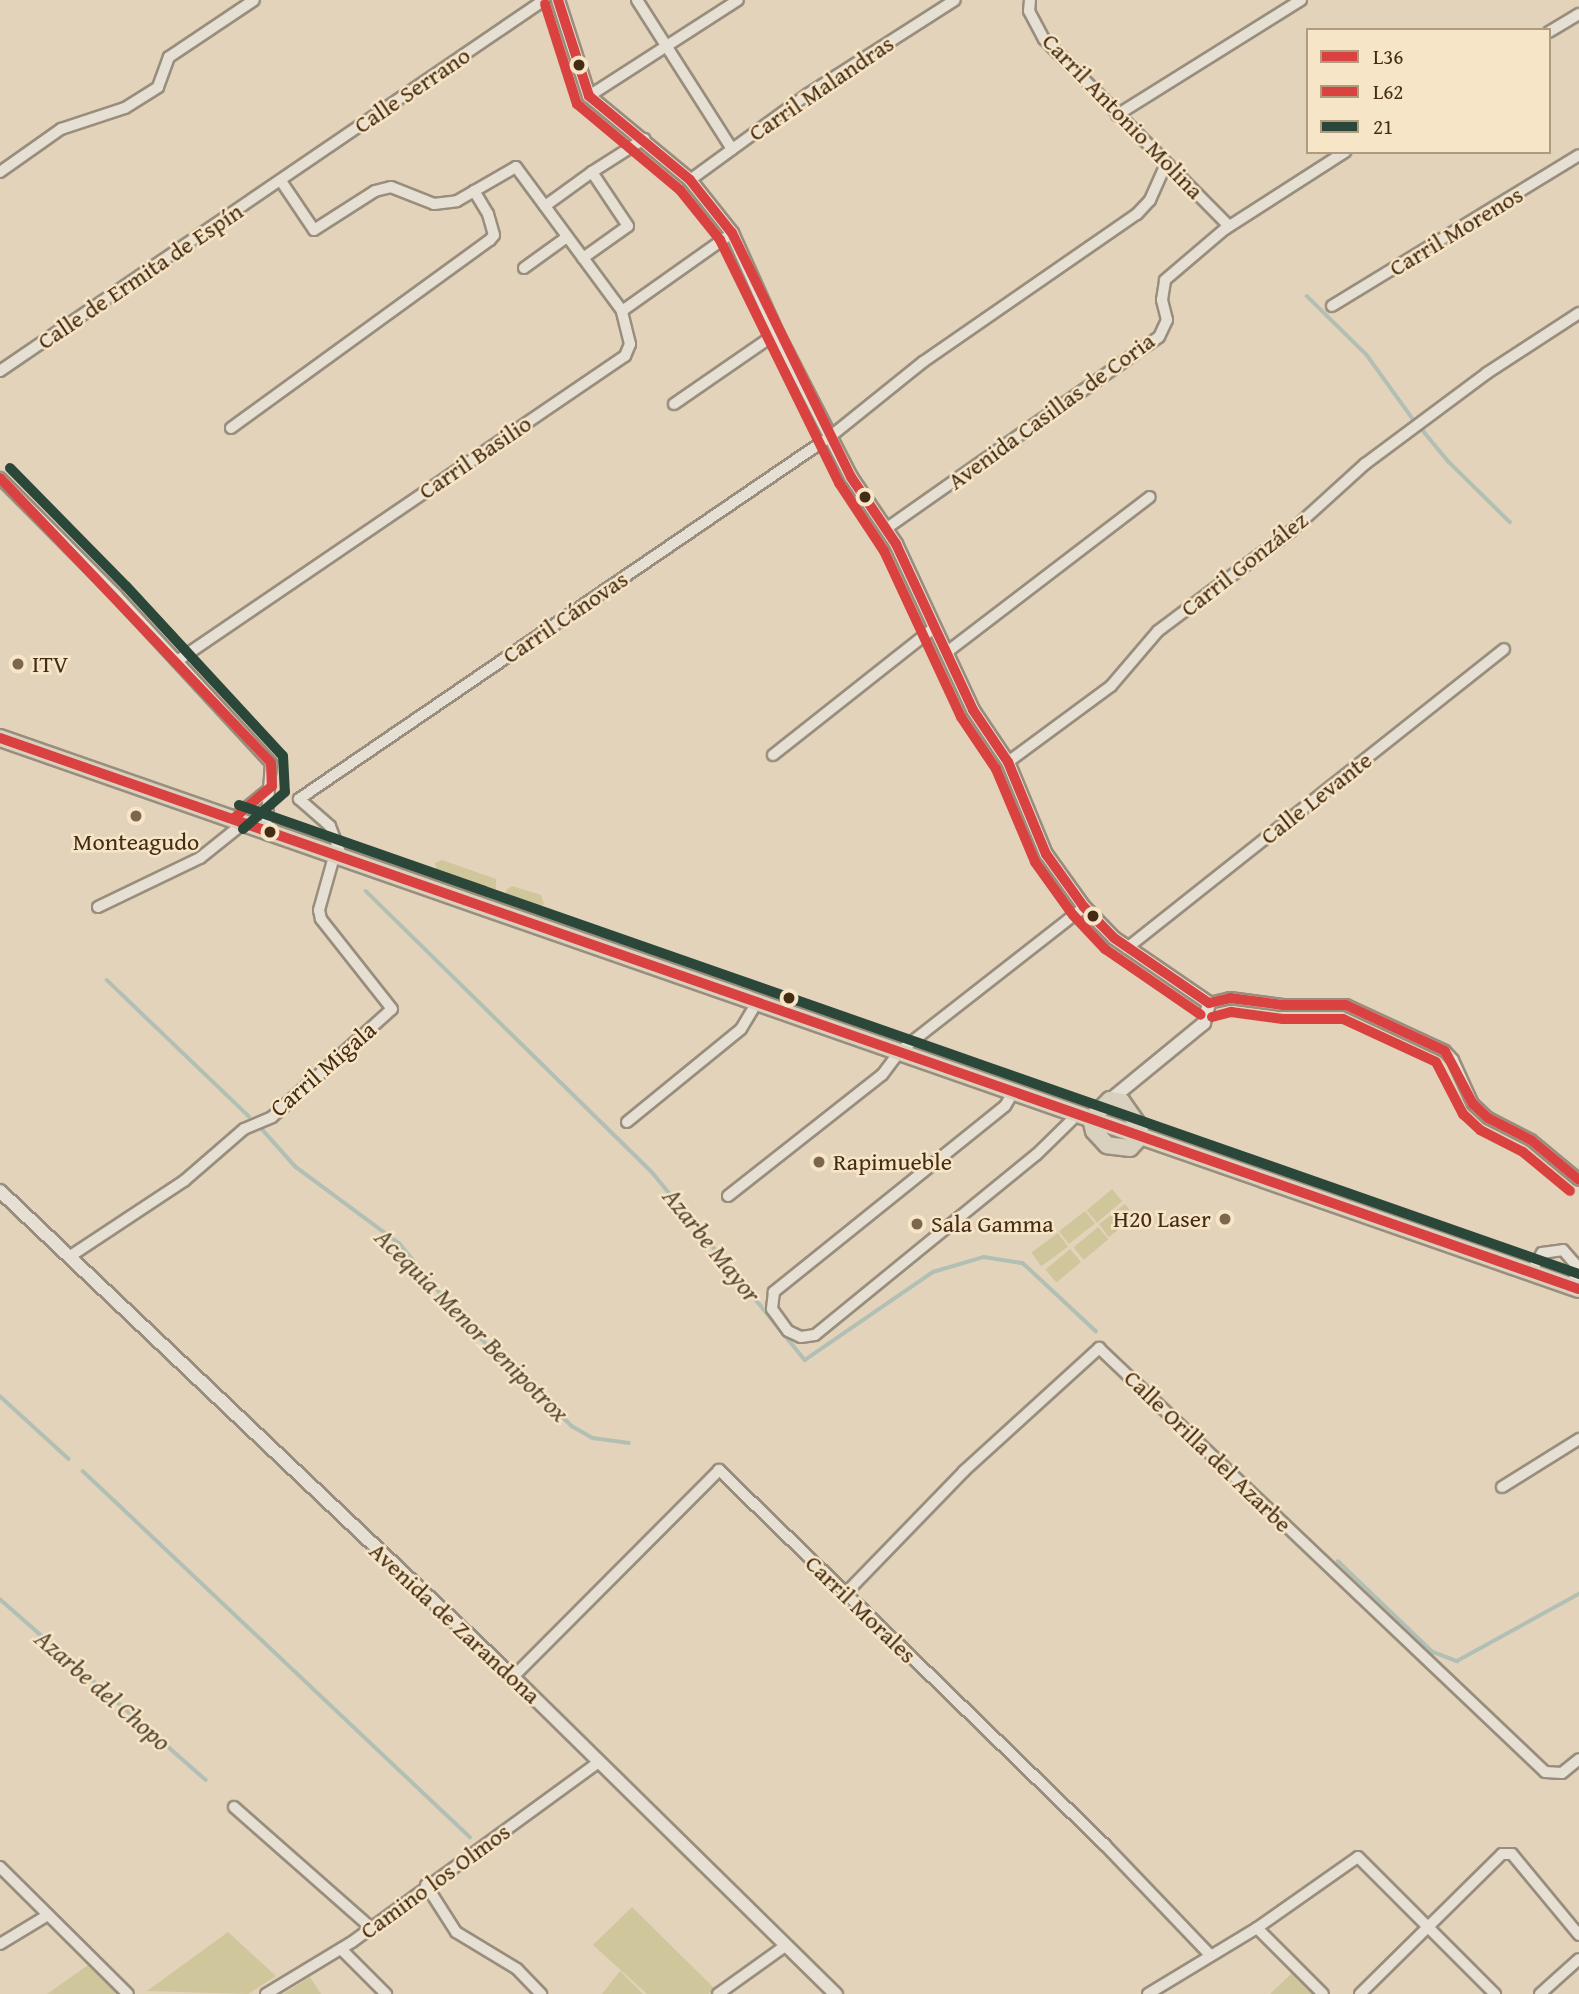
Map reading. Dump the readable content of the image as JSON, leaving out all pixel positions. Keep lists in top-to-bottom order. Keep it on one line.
{"streets":{"street":["Carril Malandras","Calle Serrano","Carril Antonio Molina","Carril Morenos","Calle de Ermita de Espín","Avenida Casillas de Coria","Carril Basilio","Carril González","Carril Cánovas","Calle Levante","Carril Migala","Calle Orilla del Azarbe","Carril Morales","Avenida de Zarandona","Camino los Olmos"]},"crossings":[["Calle Serrano","Calle de Ermita de Espín"],["Carril Antonio Molina","Avenida Casillas de Coria"],["Carril Antonio Molina","Carril Cánovas"],["Carril Cánovas","Carril Migala"],["Carril Migala","Avenida de Zarandona"],["Calle Orilla del Azarbe","Carril Morales"],["Carril Morales","Avenida de Zarandona"],["Avenida de Zarandona","Camino los Olmos"]],"water":["Azarbe Mayor","Acequia Menor Benipotrox","Azarbe del Chopo"],"places":["ITV","Monteagudo","Rapimueble","H20 Laser","Sala Gamma"],"lines":["transit line L36","transit line L62","transit line 21"],"legend":["L36","L62","21"]}
